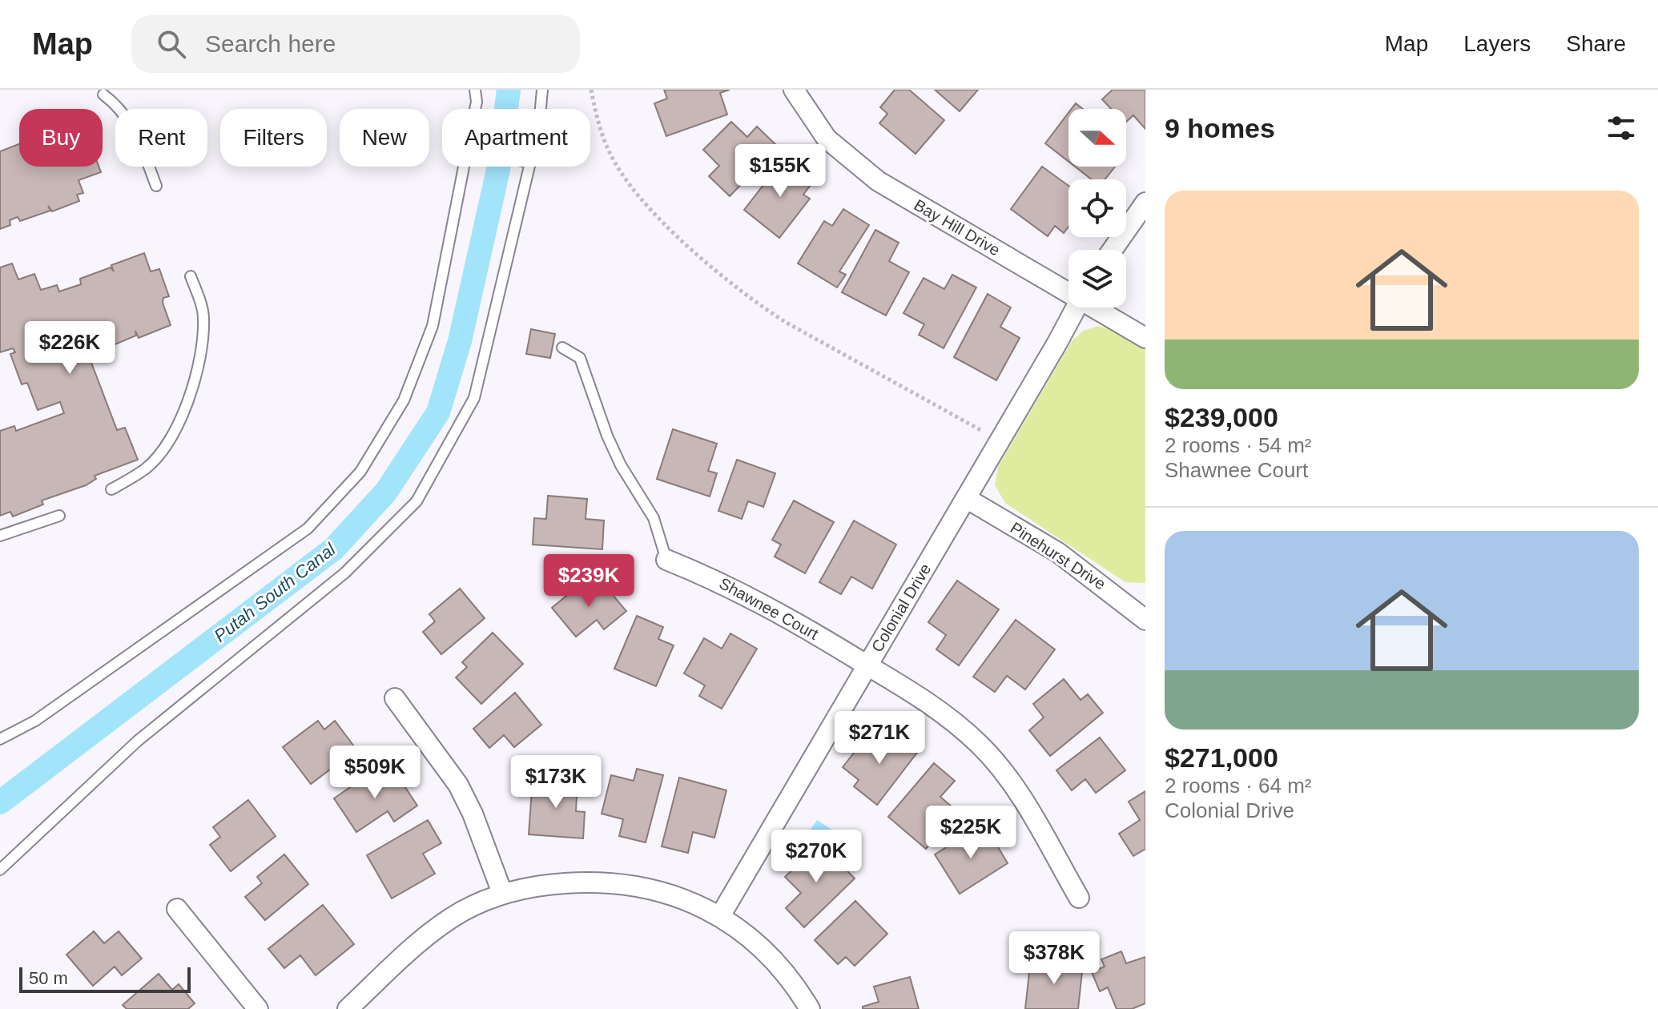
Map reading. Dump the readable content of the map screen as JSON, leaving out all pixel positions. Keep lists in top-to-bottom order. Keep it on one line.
{"streets":{"street":["Bay Hill Drive","Pinehurst Drive","Colonial Drive","Shawnee Court"]},"crossings":[["Pinehurst Drive","Colonial Drive"],["Colonial Drive","Shawnee Court"]],"water":["Putah South Canal"],"scale_bar":"50 m","north":"right","page":{"header":"Map","search":"Search here","nav":["Map","Layers","Share"],"heading":"9 homes","chip":["Buy","Rent","Filters","New","Apartment"],"price":["$155K","$226K","$239K","$271K","$509K","$173K","$225K","$270K","$378K"],"list":[{"name":"$239,000","note":"2 rooms · 54 m² · Shawnee Court"},{"name":"$271,000","note":"2 rooms · 64 m² · Colonial Drive"}],"scale":"50 m"}}
